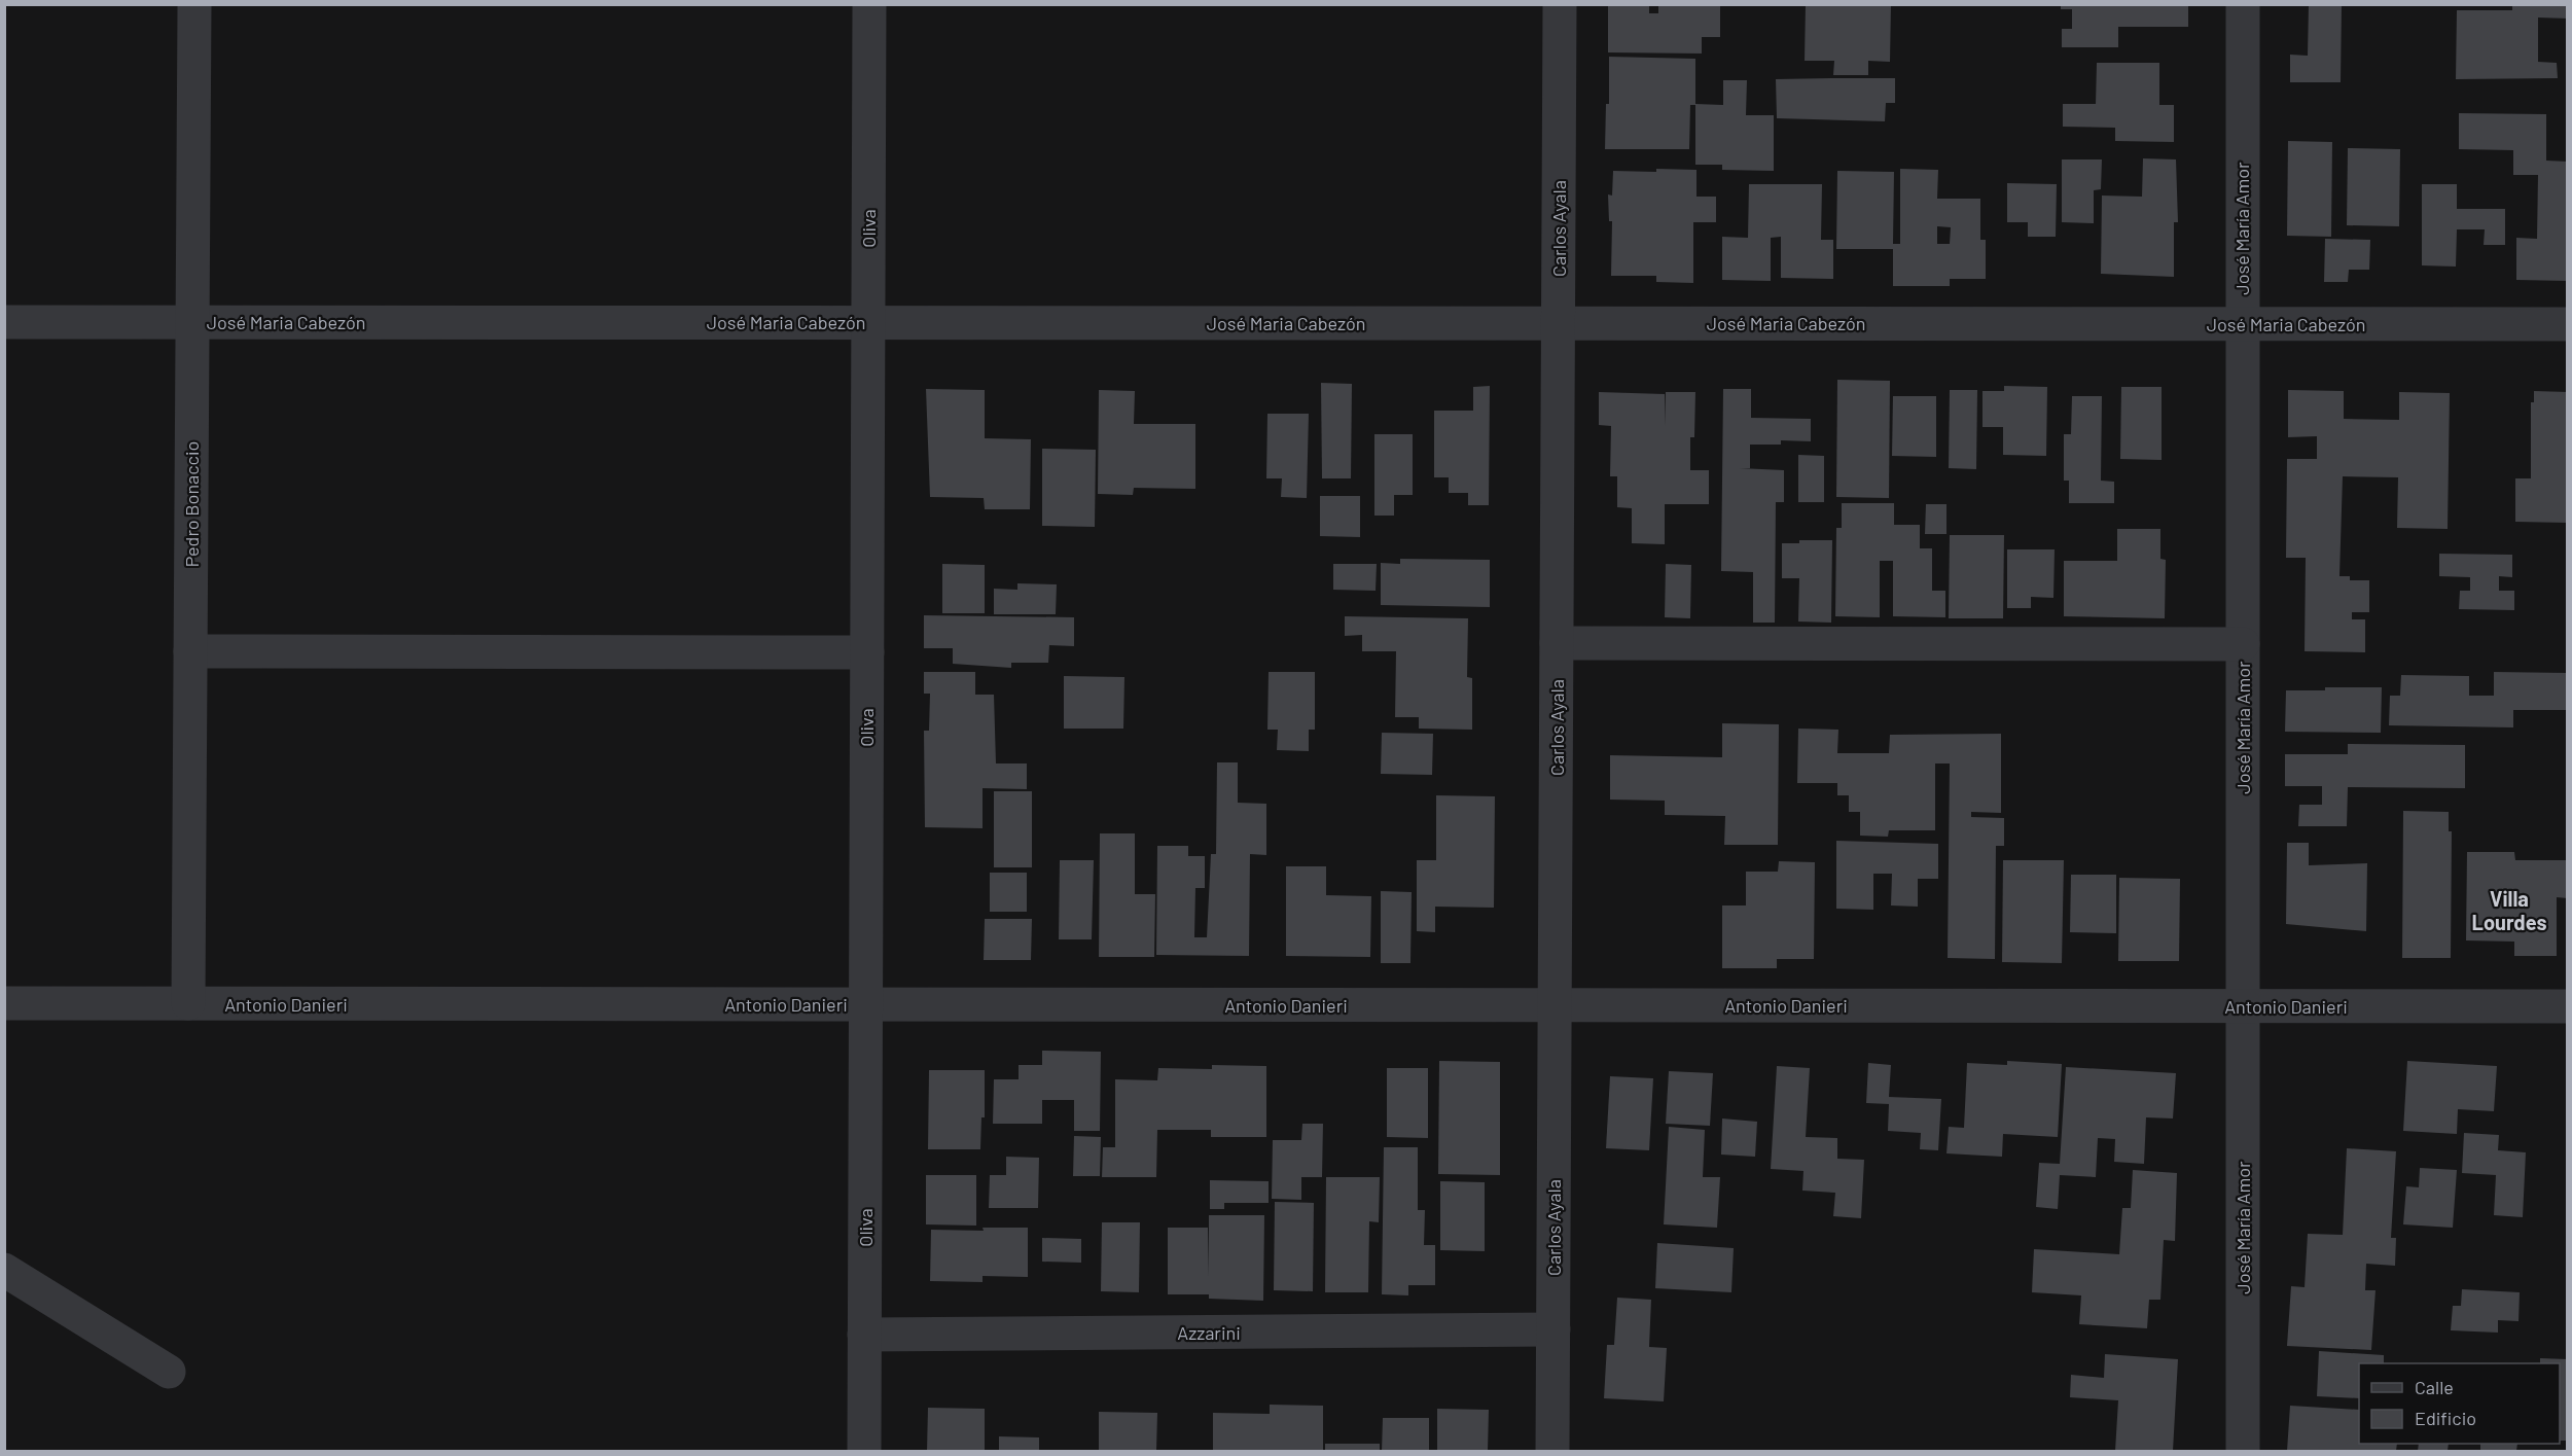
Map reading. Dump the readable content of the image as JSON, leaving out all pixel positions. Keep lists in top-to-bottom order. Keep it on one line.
{"streets":{"street":["Oliva","Carlos Ayala","José María Amor","José Maria Cabezón","Pedro Bonaccio","Antonio Danieri","Azzarini"]},"crossings":[["Oliva","José Maria Cabezón"],["Oliva","Antonio Danieri"],["Oliva","Azzarini"],["Carlos Ayala","José Maria Cabezón"],["Carlos Ayala","Antonio Danieri"],["Carlos Ayala","Azzarini"],["José María Amor","José Maria Cabezón"],["José María Amor","Antonio Danieri"],["José Maria Cabezón","Pedro Bonaccio"],["Pedro Bonaccio","Antonio Danieri"]],"districts":["Villa Lourdes"],"legend":["Calle","Edificio"]}
